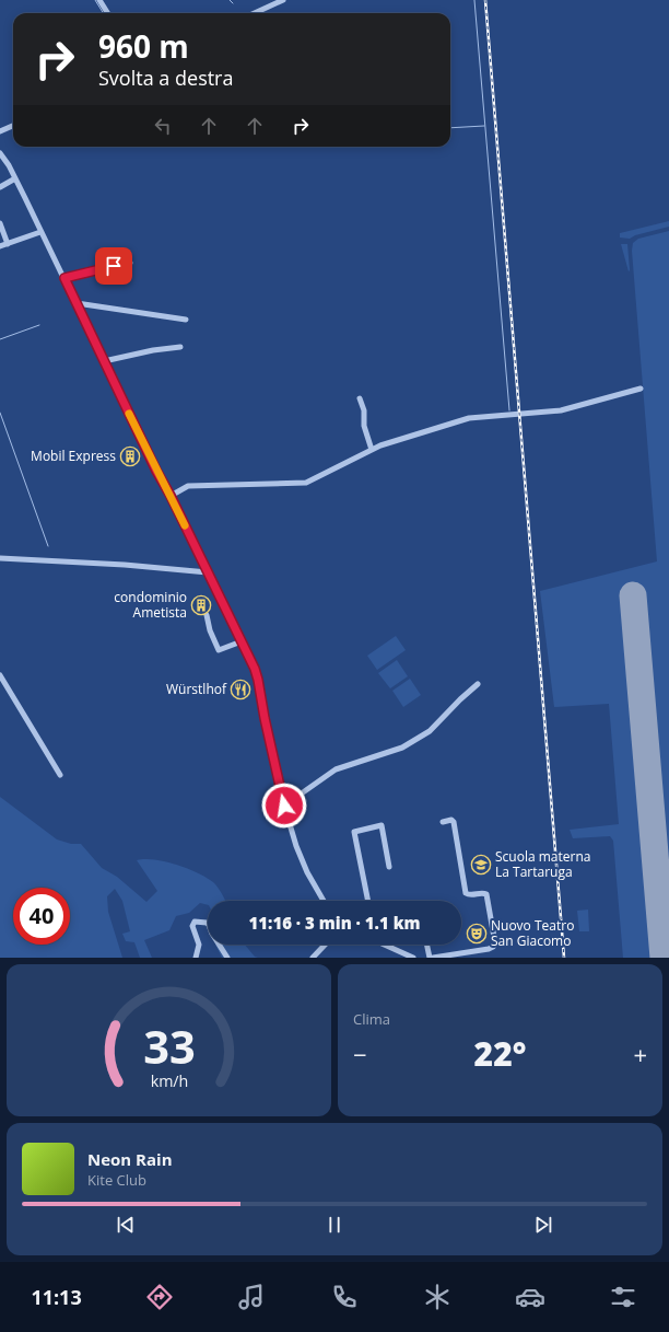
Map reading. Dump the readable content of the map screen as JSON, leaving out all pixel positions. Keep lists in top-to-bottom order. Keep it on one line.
{"places":{"building":["Mobil Express","condominio Ametista"],"restaurant":["Würstlhof"],"school or university":["Scuola materna La Tartaruga"],"theatre":["Nuovo Teatro San Giacomo"]},"page":{"turn":["960 m","Svolta a destra"],"limit":"40","trip":"11:16 · 3 min · 1.1 km","tile":"Clima","heat":["−","22°","+"],"song":["Neon Rain","Kite Club"],"tabs":"11:13","gauge":["33","km/h"]}}
